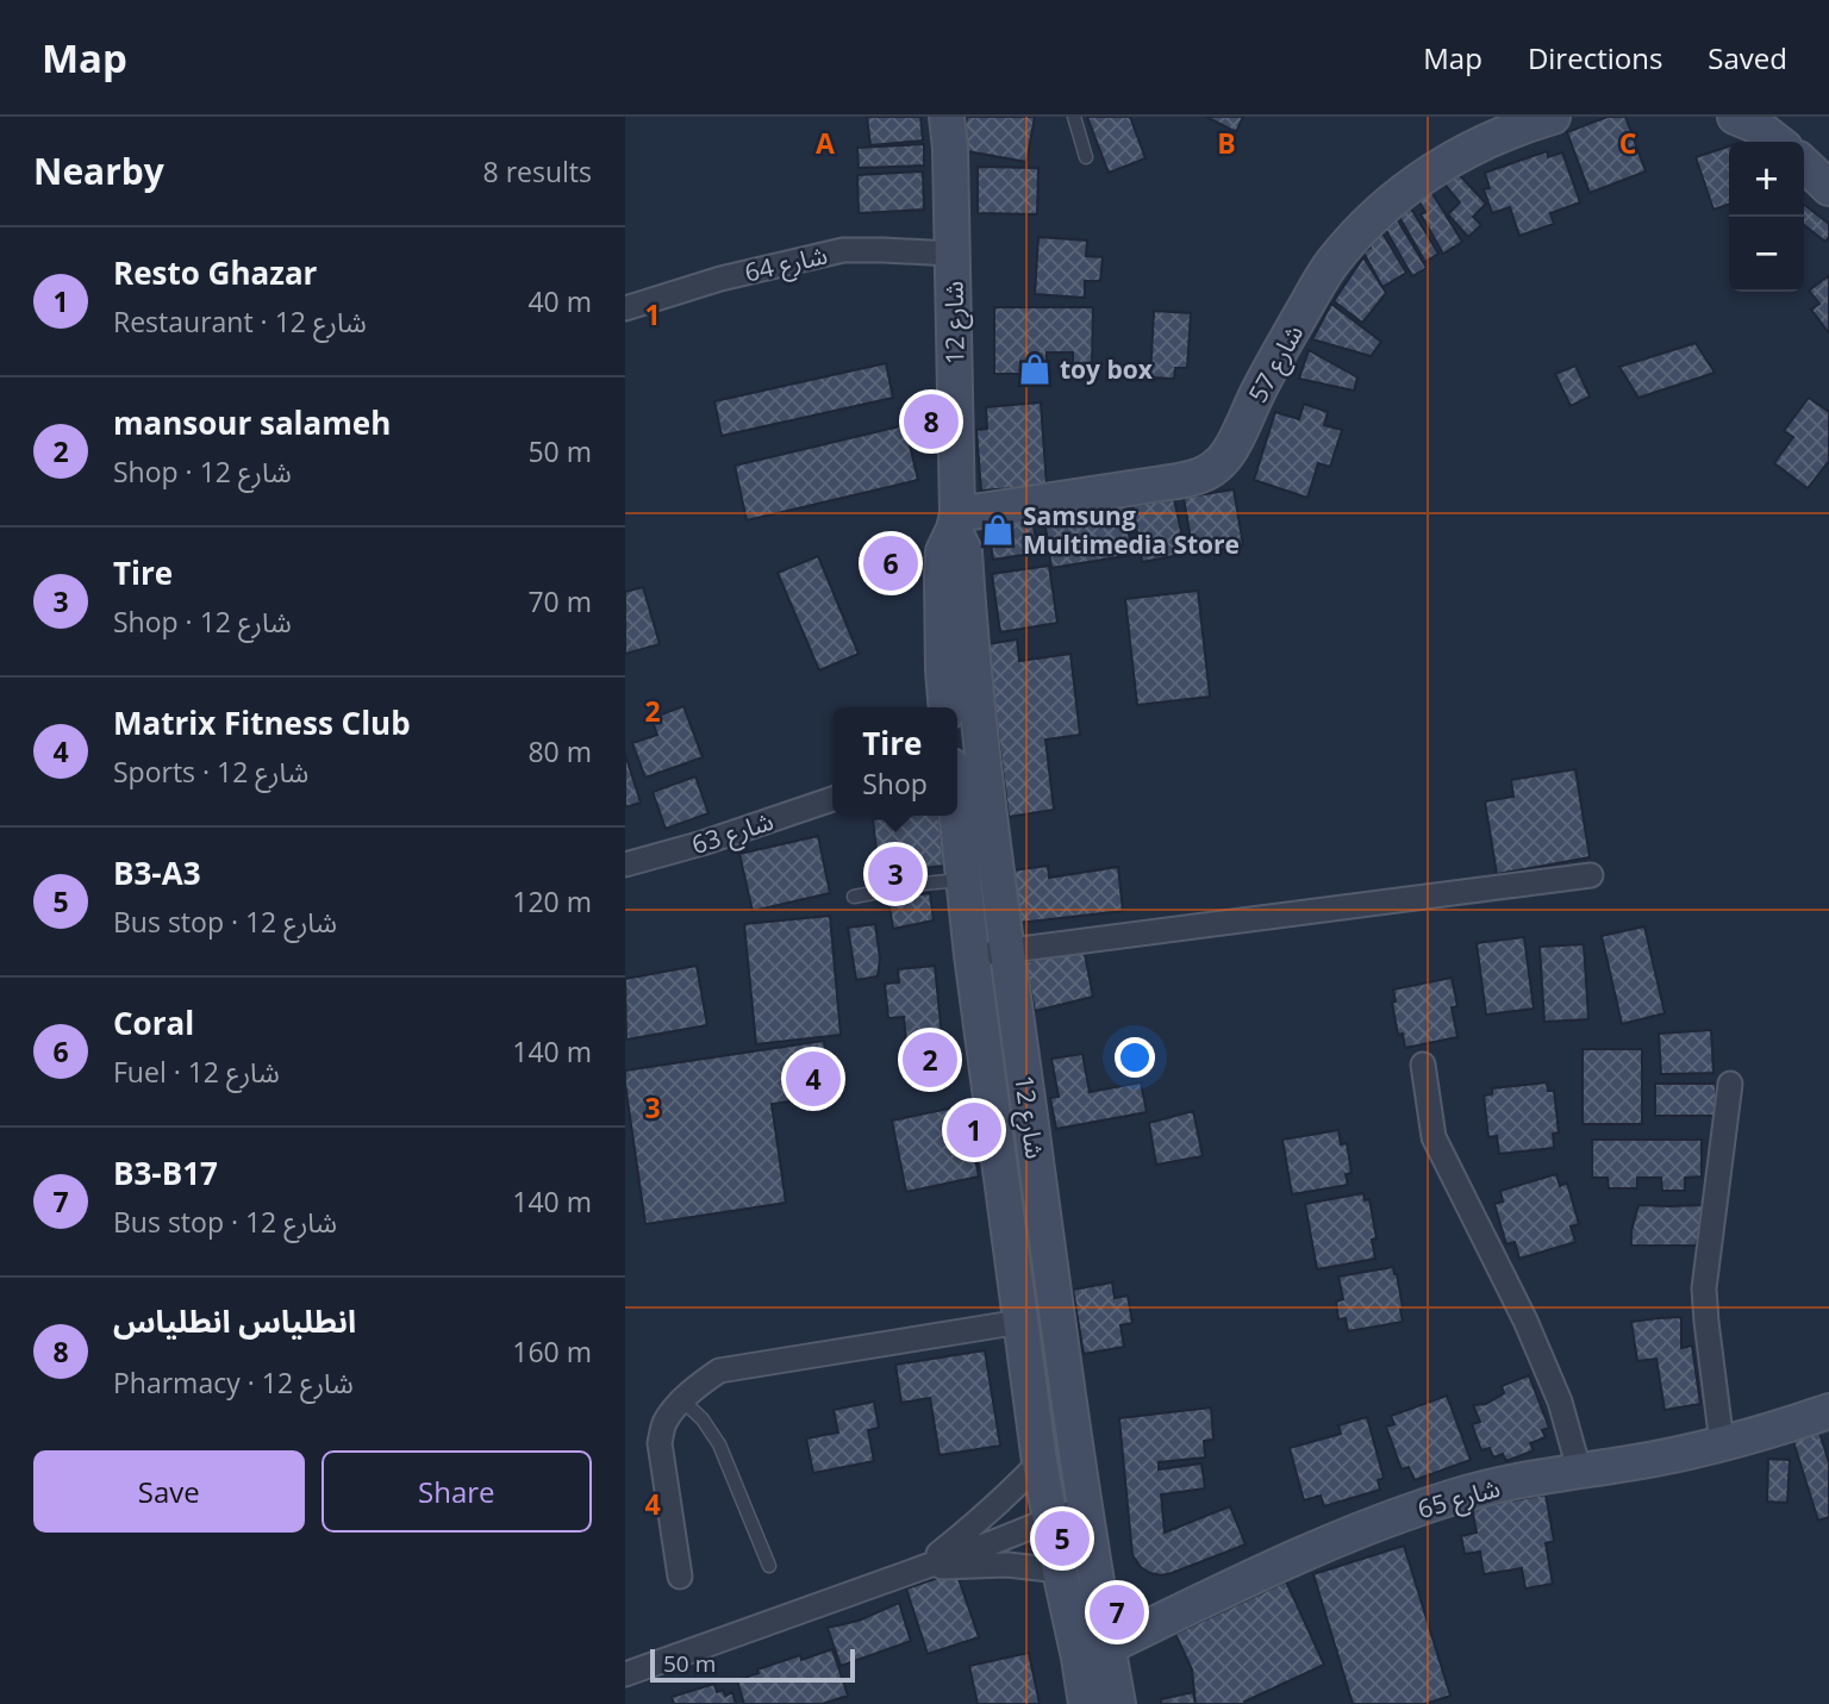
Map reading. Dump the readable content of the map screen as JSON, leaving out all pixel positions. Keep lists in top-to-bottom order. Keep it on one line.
{"streets":{"street":["شارع 64","شارع 12","شارع 57","شارع 63","شارع 65"]},"crossings":[["شارع 64","شارع 12"],["شارع 12","شارع 57"],["شارع 12","شارع 65"]],"places":{"shop":["toy box","Samsung Multimedia Store"]},"scale_bar":"50 m","page":{"header":"Map","nav":["Map","Directions","Saved"],"heading":["Nearby","8 results"],"map_buttons":["+","−"],"list":[{"mark":"1","name":"Resto Ghazar","note":"Restaurant · شارع 12","value":"40 m"},{"mark":"2","name":"mansour salameh","note":"Shop · شارع 12","value":"50 m"},{"mark":"3","name":"Tire","note":"Shop · شارع 12","value":"70 m"},{"mark":"4","name":"Matrix Fitness Club","note":"Sports · شارع 12","value":"80 m"},{"mark":"5","name":"B3-A3","note":"Bus stop · شارع 12","value":"120 m"},{"mark":"6","name":"Coral","note":"Fuel · شارع 12","value":"140 m"},{"mark":"7","name":"B3-B17","note":"Bus stop · شارع 12","value":"140 m"},{"mark":"8","name":"انطلياس انطلياس","note":"Pharmacy · شارع 12","value":"160 m"}],"pins":["8","6","3","2","4","1","5","7"],"popup":["Tire","Shop"],"buttons":["Save","Share"],"scale":"50 m"},"grid":{"columns":["A","B","C"],"rows":["1","2","3","4"]}}
